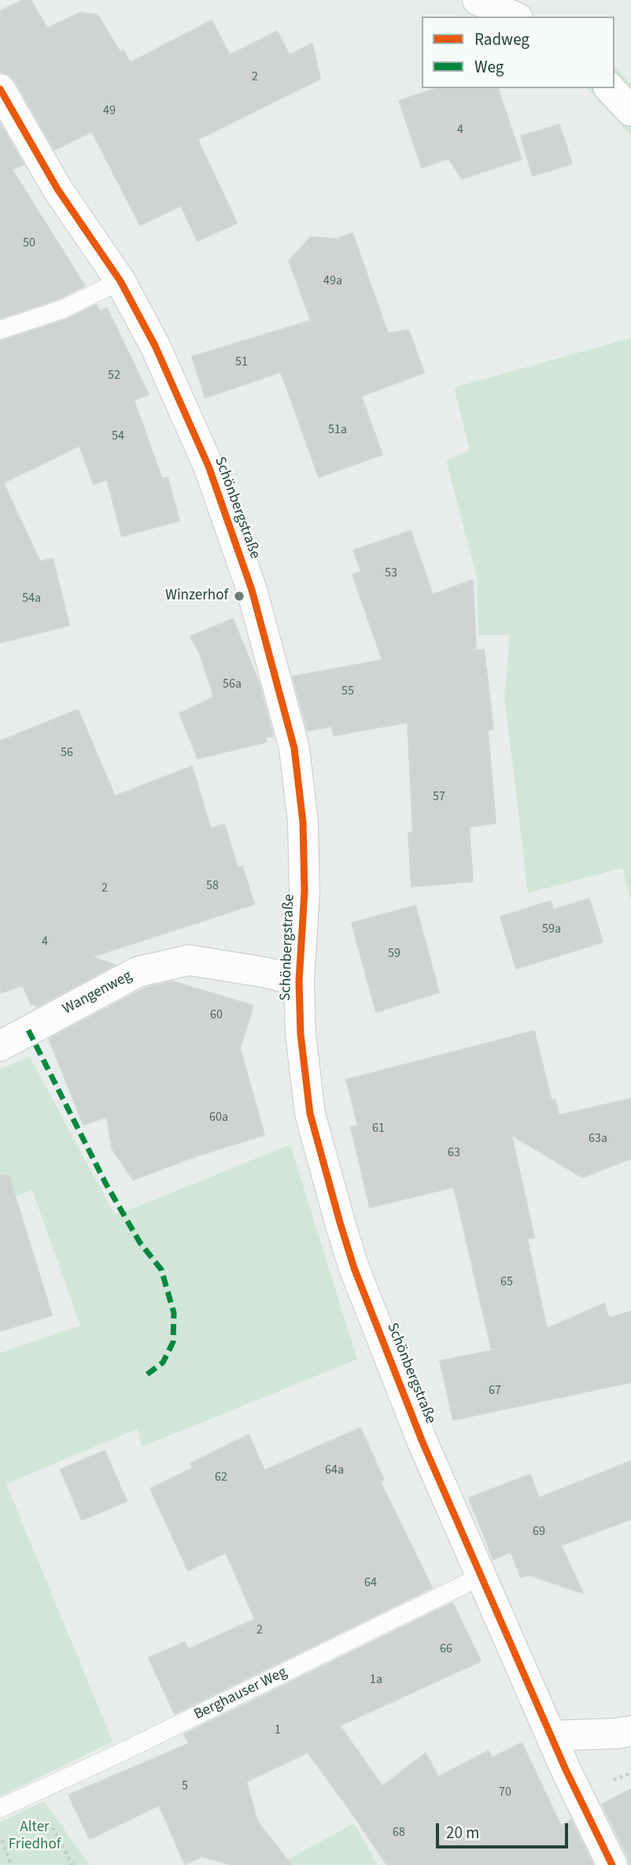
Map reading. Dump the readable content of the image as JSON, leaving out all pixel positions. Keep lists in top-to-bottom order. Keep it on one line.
{"streets":{"street":["Schönbergstraße","Wangenweg"],"lane":["Berghauser Weg"]},"crossings":[["Schönbergstraße","Wangenweg"],["Schönbergstraße","Berghauser Weg"]],"parks":["Alter Friedhof"],"places":["Winzerhof"],"house_numbers":["2","49","4","50","49a","51","52","51a","54","53","54a","56a","55","56","57","58","2","59a","4","59","60","60a","61","63a","63","65","67","64a","62","69","64","2","66","1a","1","5","70","68"],"legend":["Radweg","Weg"],"scale_bar":"20 m"}
